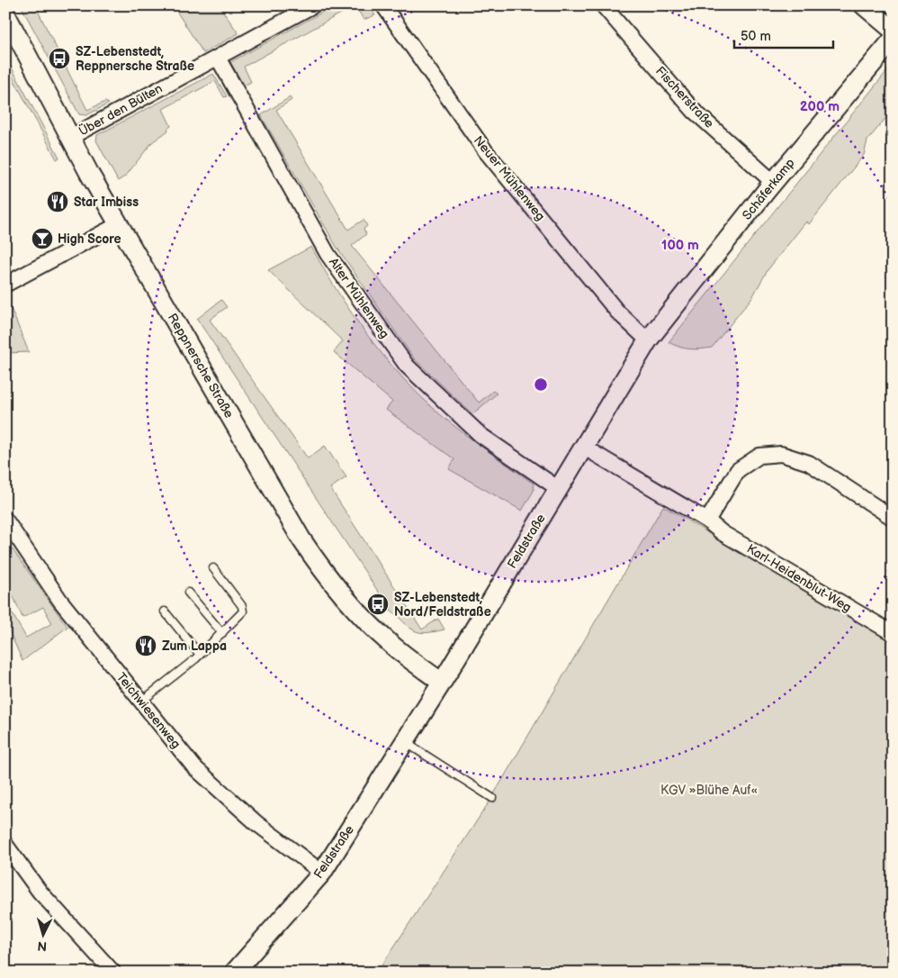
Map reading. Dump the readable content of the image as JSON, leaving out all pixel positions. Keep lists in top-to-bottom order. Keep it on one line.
{"streets":{"street":["Fischerstraße","Über den Bülten","Neuer Mühlenweg","Schäferkamp","Alter Mühlenweg","Reppnersche Straße","Feldstraße","Karl-Heidenblut-Weg","Teichwiesenweg"]},"crossings":[["Fischerstraße","Schäferkamp"],["Über den Bülten","Alter Mühlenweg"],["Über den Bülten","Reppnersche Straße"],["Neuer Mühlenweg","Schäferkamp"],["Neuer Mühlenweg","Feldstraße"],["Schäferkamp","Feldstraße"],["Alter Mühlenweg","Feldstraße"],["Reppnersche Straße","Feldstraße"],["Feldstraße","Karl-Heidenblut-Weg"],["Feldstraße","Teichwiesenweg"]],"parks":["KGV »Blühe Auf«"],"places":{"bus stop":["SZ-Lebenstedt, Reppnersche Straße","SZ-Lebenstedt, Nord/Feldstraße"],"restaurant":["Star Imbiss","Zum Lappa"],"bar":["High Score"]},"scale_bar":"50 m","north":"bottom","rings":["200 m","100 m"]}
